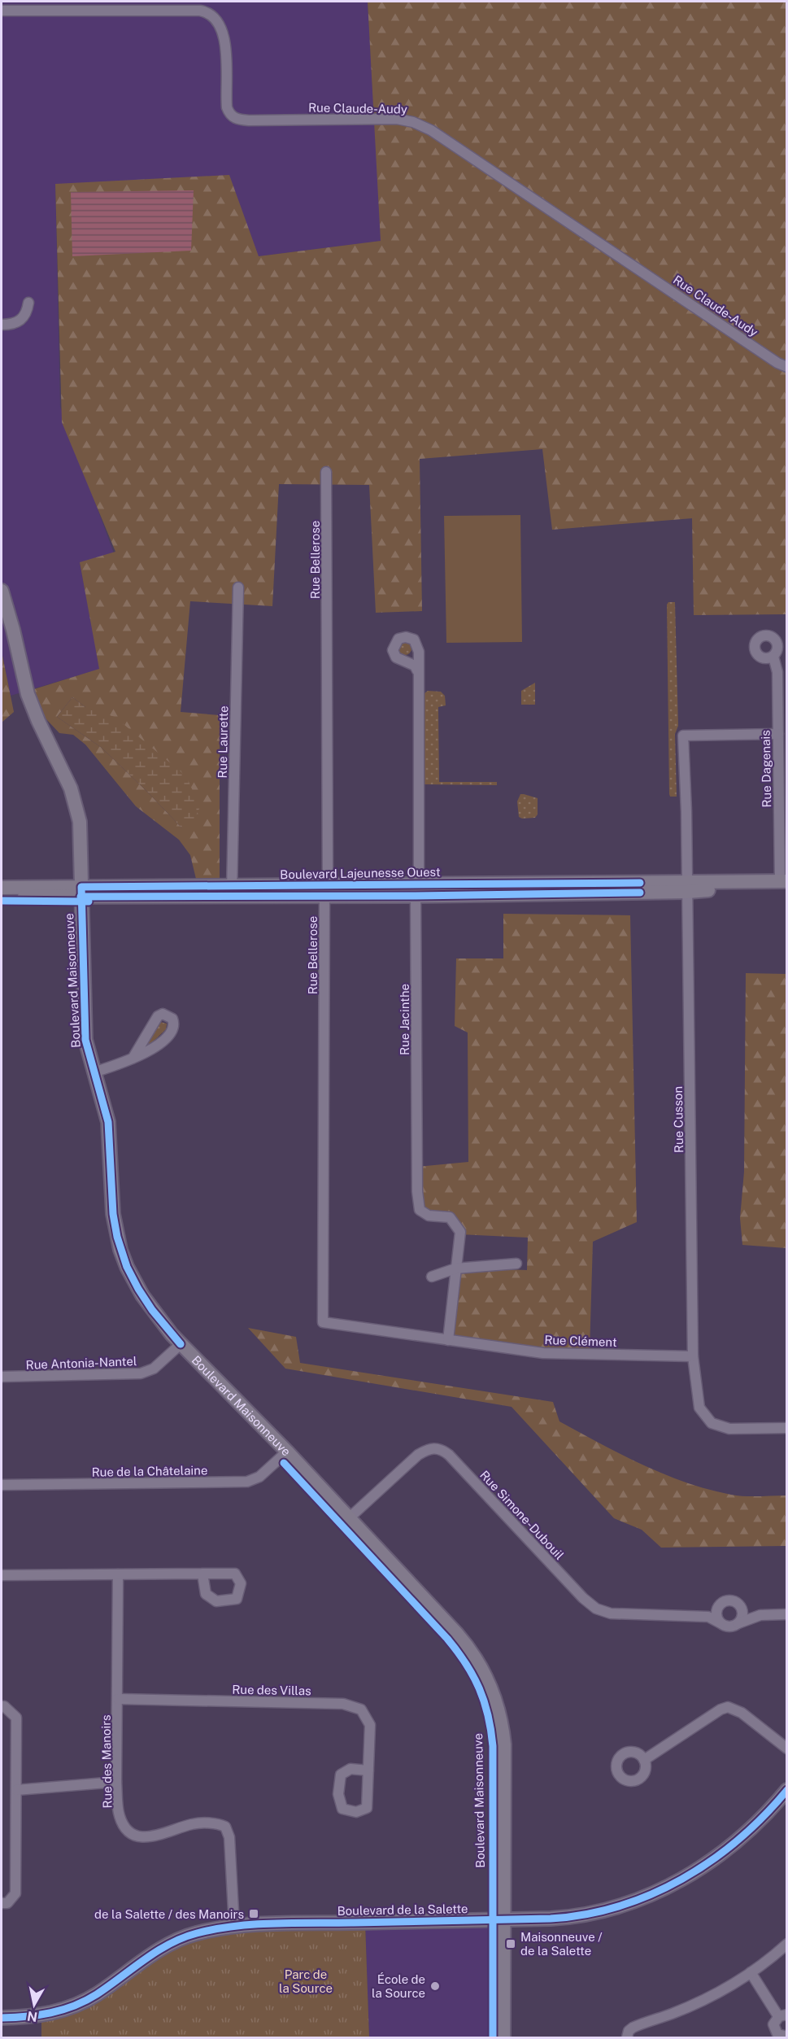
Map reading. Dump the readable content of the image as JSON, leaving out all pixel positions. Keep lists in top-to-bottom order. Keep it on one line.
{"streets":{"street":["Rue Claude-Audy","Rue Bellerose","Rue Laurette","Rue Dagenais","Boulevard Lajeunesse Ouest","Boulevard Maisonneuve","Rue Jacinthe","Rue Cusson","Rue Clément","Rue Antonia-Nantel","Rue de la Châtelaine","Rue Simone-Dubouil","Rue des Villas","Rue des Manoirs","Boulevard de la Salette"]},"crossings":[["Rue Bellerose","Boulevard Lajeunesse Ouest"],["Rue Bellerose","Rue Clément"],["Rue Laurette","Boulevard Lajeunesse Ouest"],["Rue Dagenais","Boulevard Lajeunesse Ouest"],["Rue Dagenais","Rue Cusson"],["Boulevard Lajeunesse Ouest","Boulevard Maisonneuve"],["Boulevard Lajeunesse Ouest","Rue Jacinthe"],["Boulevard Lajeunesse Ouest","Rue Cusson"],["Boulevard Maisonneuve","Rue Antonia-Nantel"],["Boulevard Maisonneuve","Rue de la Châtelaine"],["Boulevard Maisonneuve","Rue Simone-Dubouil"],["Boulevard Maisonneuve","Boulevard de la Salette"],["Rue Jacinthe","Rue Clément"],["Rue Cusson","Rue Clément"],["Rue des Villas","Rue des Manoirs"],["Rue des Manoirs","Boulevard de la Salette"]],"parks":["Parc de la Source"],"places":{"transit":["de la Salette / des Manoirs","Maisonneuve / de la Salette"],"other":["École de la Source"]},"north":"bottom"}
